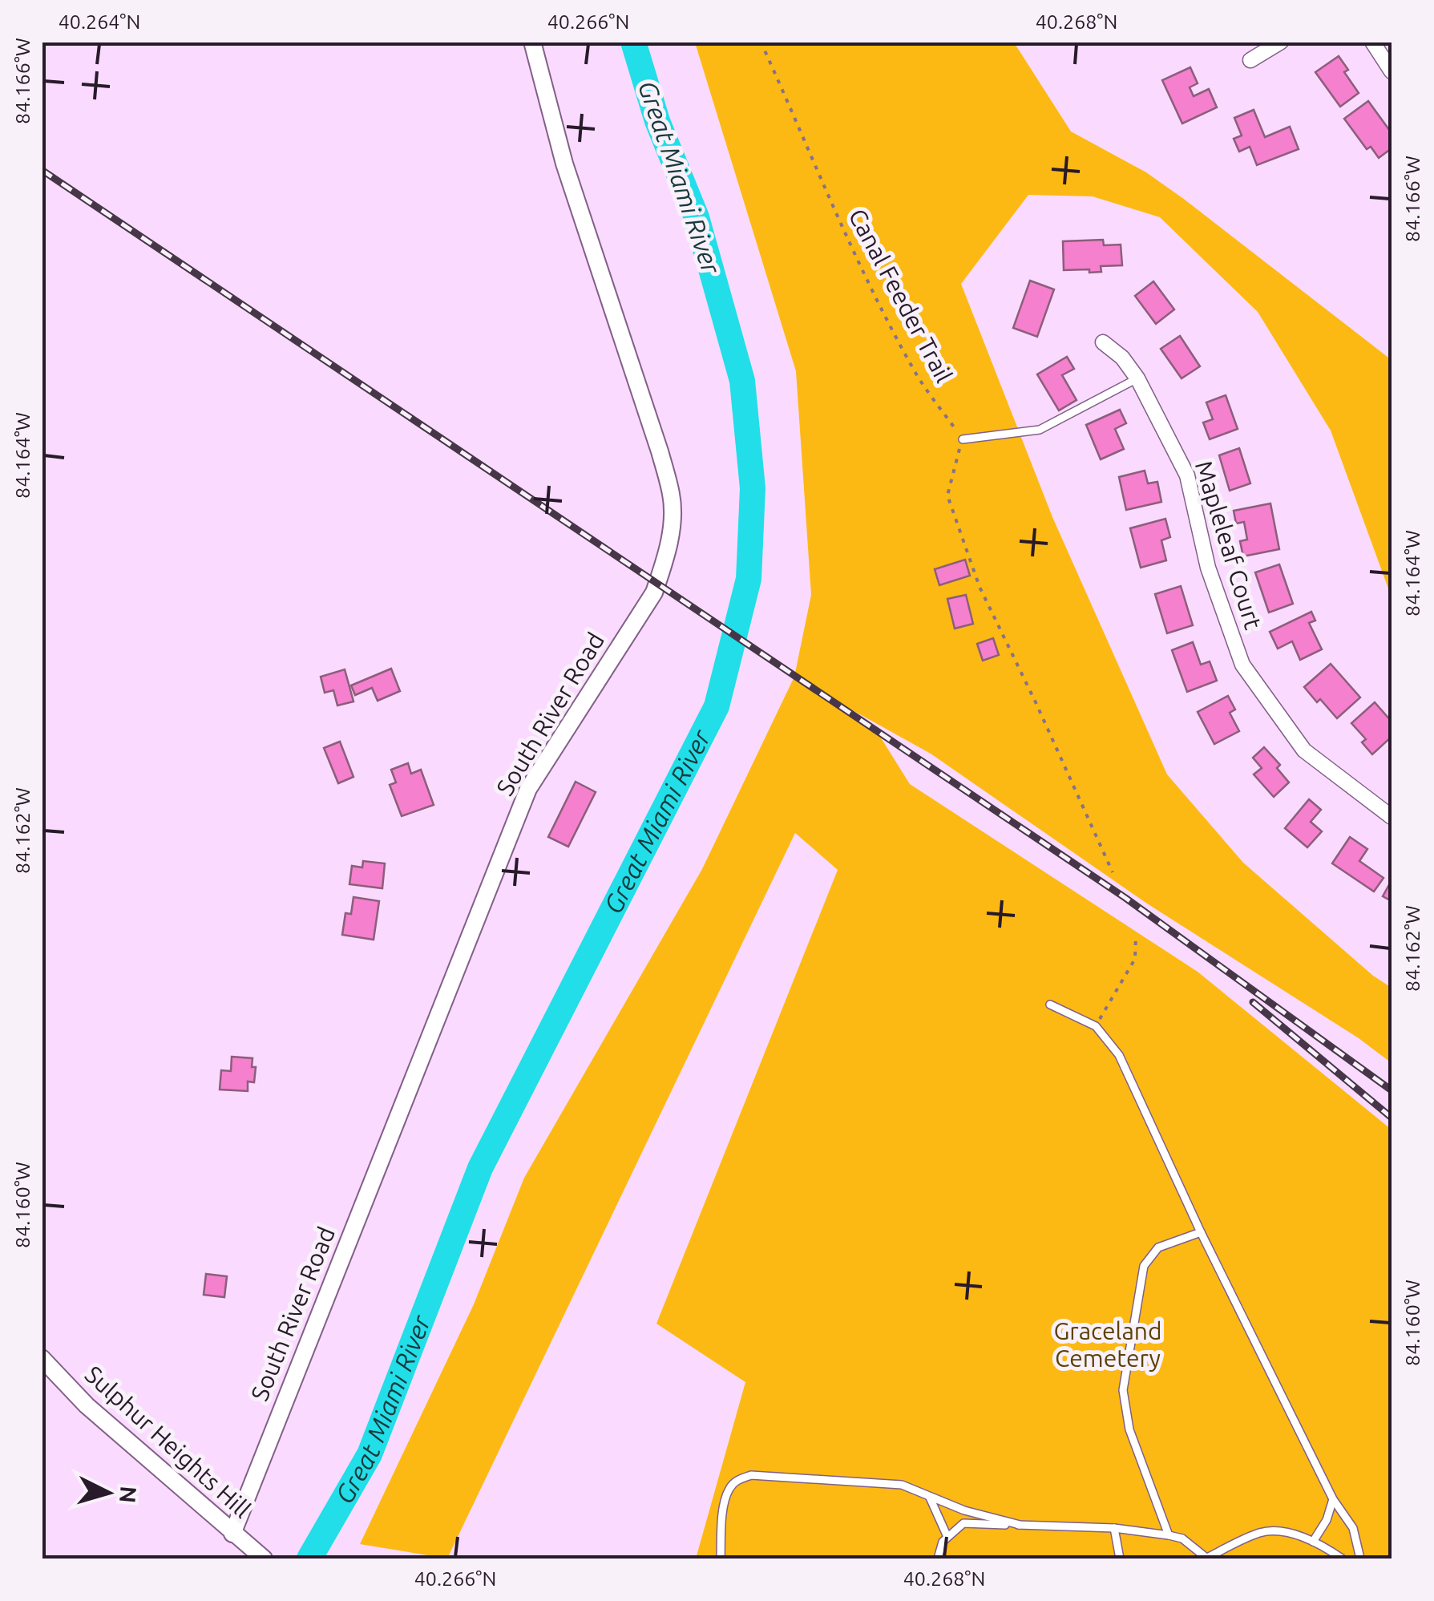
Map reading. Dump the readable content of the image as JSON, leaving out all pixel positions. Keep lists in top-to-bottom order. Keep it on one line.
{"streets":{"street":["Mapleleaf Court","South River Road","Sulphur Heights Hill"],"path":["Canal Feeder Trail"]},"crossings":[["South River Road","Sulphur Heights Hill"]],"water":["Great Miami River"],"parks":["Graceland Cemetery"],"north":"right","coordinates":["40.264°N","40.266°N","40.268°N","84.166°W","84.164°W","84.162°W","84.160°W"]}
